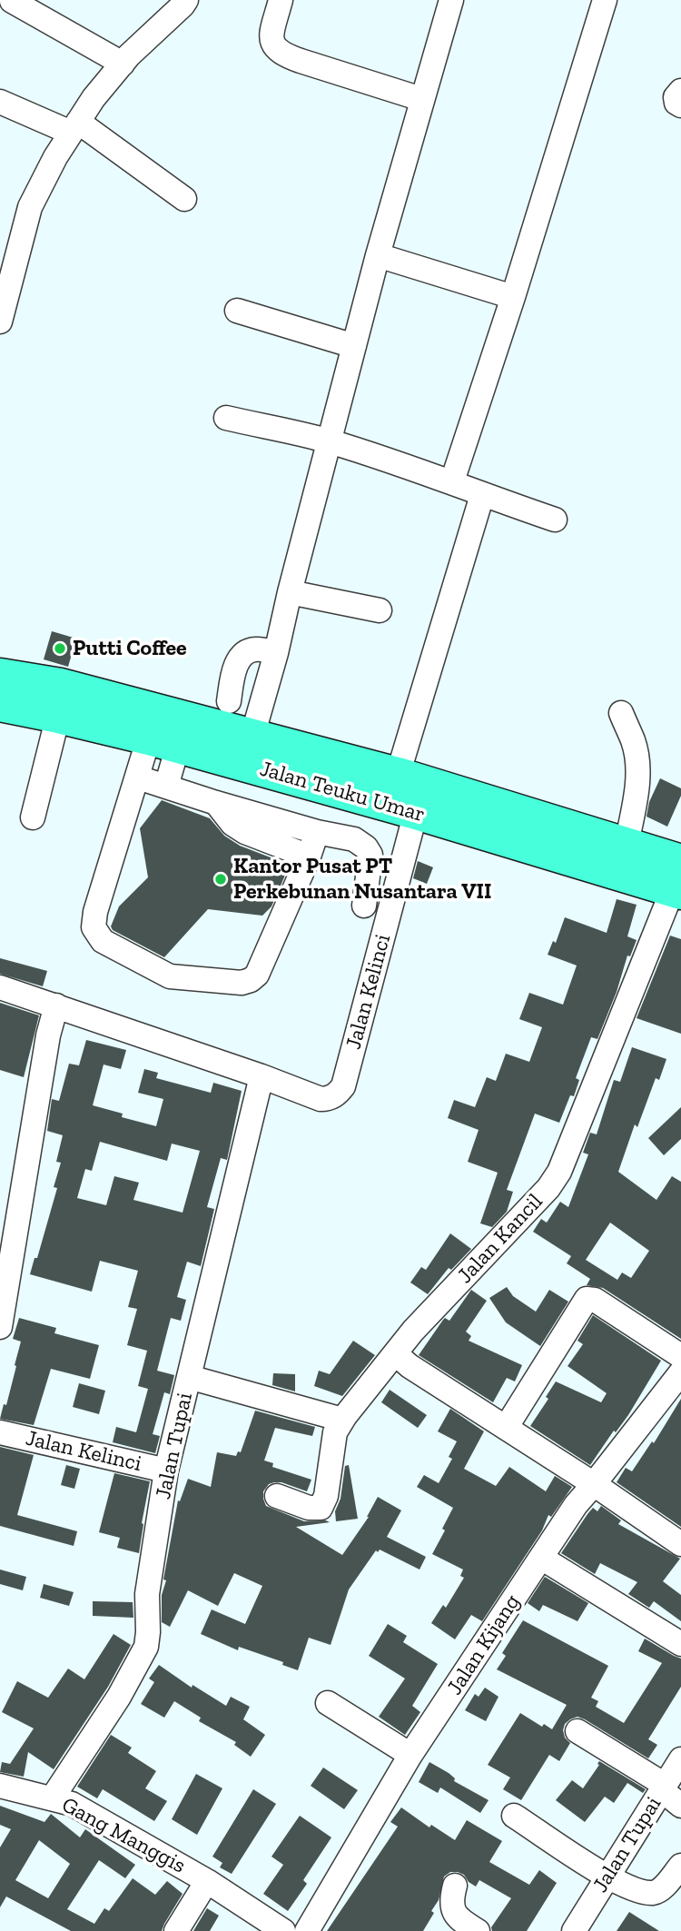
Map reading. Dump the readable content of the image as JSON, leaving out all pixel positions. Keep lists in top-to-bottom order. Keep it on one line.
{"streets":{"highway":["Jalan Teuku Umar"],"street":["Jalan Kelinci","Jalan Kancil","Jalan Tupai","Jalan Kijang","Gang Manggis"]},"crossings":[["Jalan Teuku Umar","Jalan Kelinci"],["Jalan Teuku Umar","Jalan Kancil"],["Jalan Kelinci","Jalan Tupai"],["Jalan Tupai","Gang Manggis"]],"places":["Putti Coffee","Kantor Pusat PT Perkebunan Nusantara VII"]}
